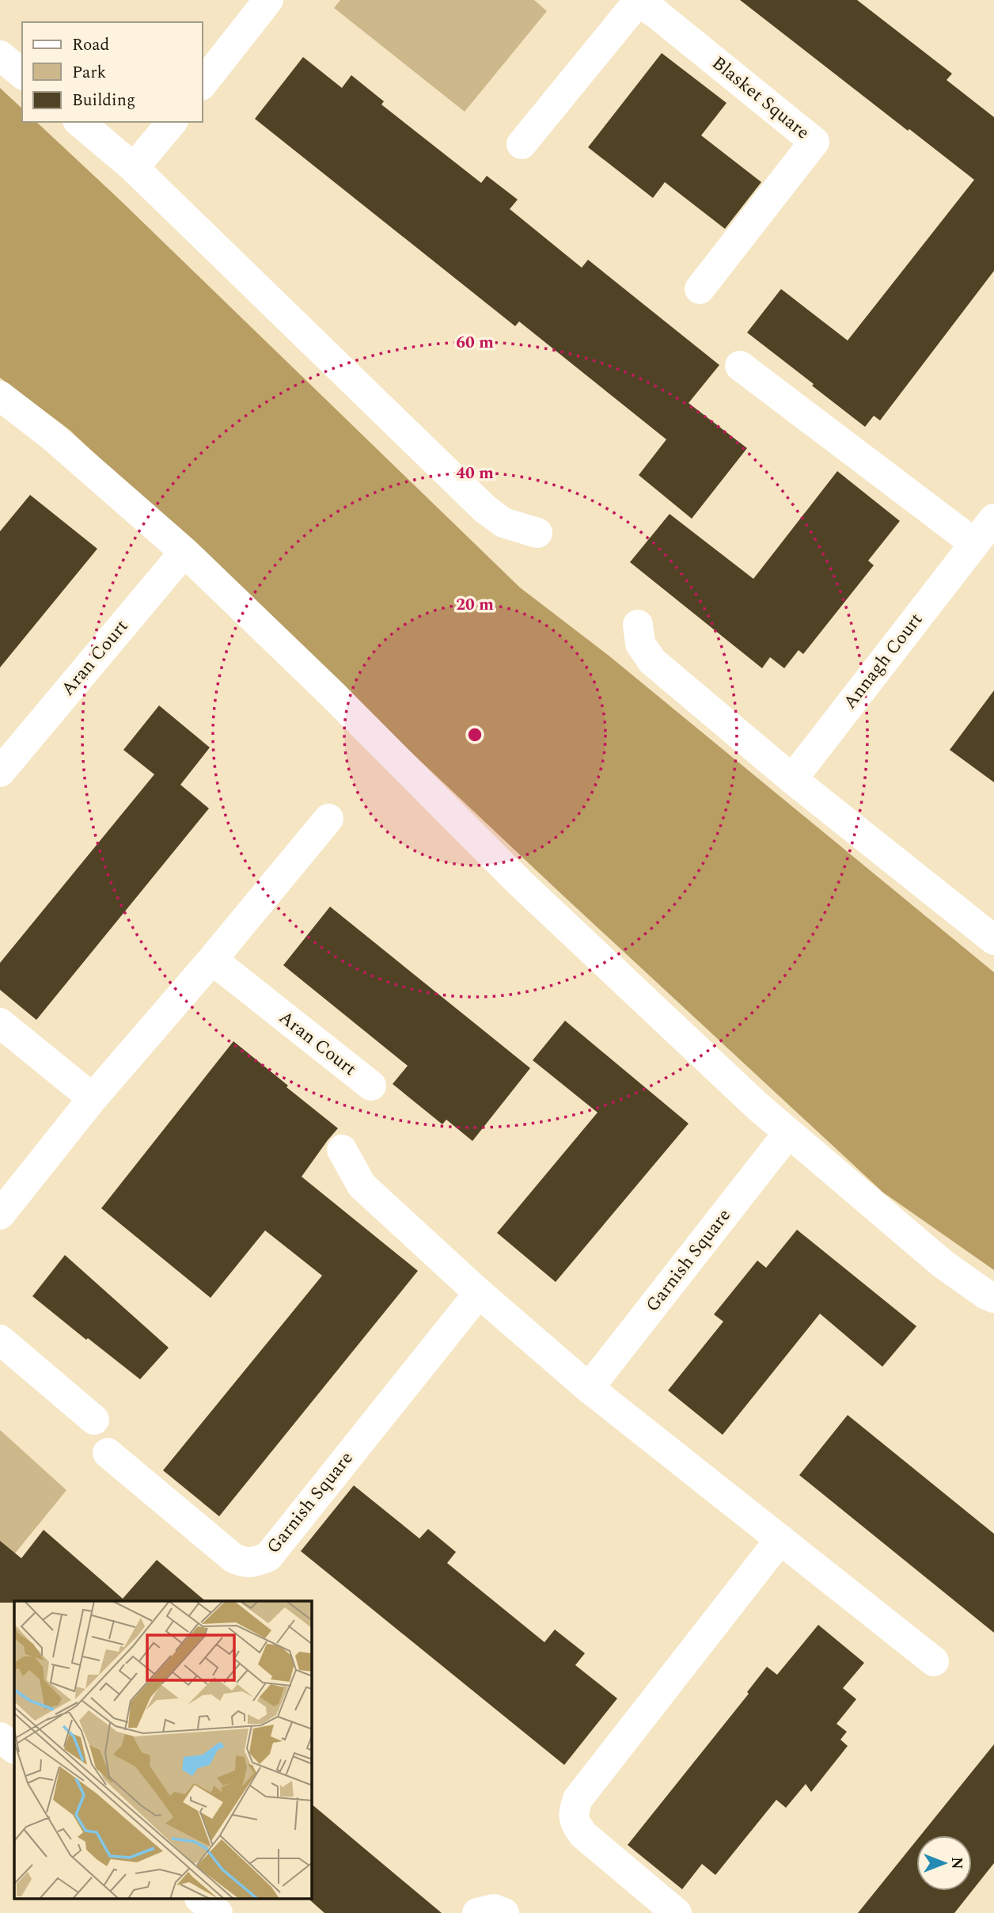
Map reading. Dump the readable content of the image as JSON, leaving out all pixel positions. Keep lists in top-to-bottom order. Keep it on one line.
{"streets":{"street":["Blasket Square","Aran Court","Annagh Court","Garnish Square"]},"legend":["Road","Park","Building"],"north":"right","rings":["60 m","40 m","20 m"]}
